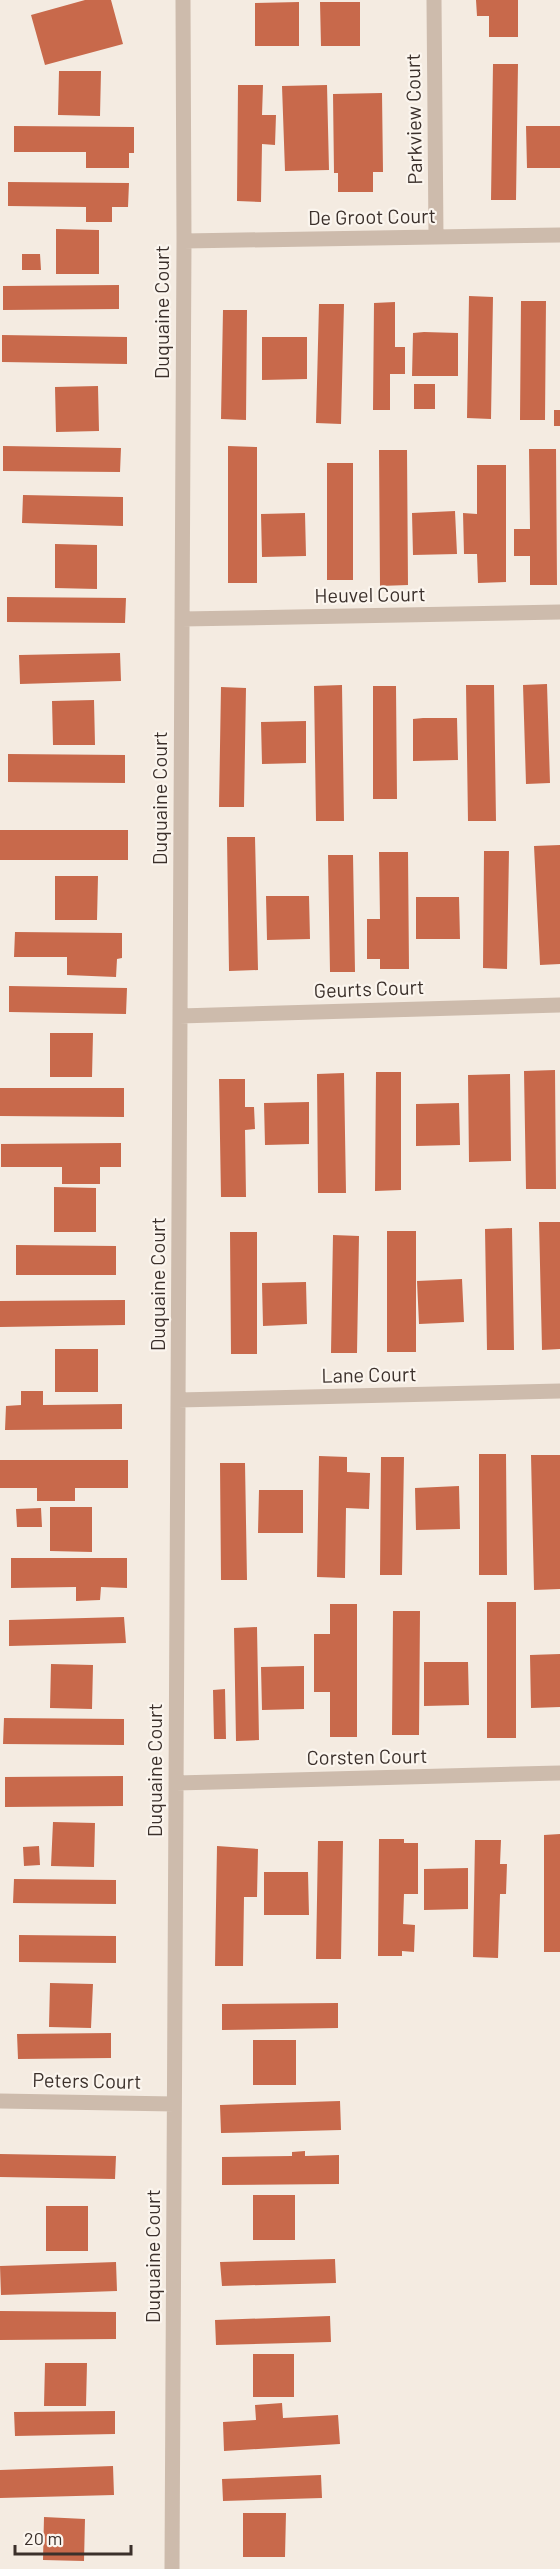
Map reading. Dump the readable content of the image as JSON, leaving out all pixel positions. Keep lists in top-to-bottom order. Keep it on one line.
{"streets":{"street":["Parkview Court","De Groot Court","Duquaine Court","Heuvel Court","Geurts Court","Lane Court","Corsten Court","Peters Court"]},"crossings":[["Parkview Court","De Groot Court"],["De Groot Court","Duquaine Court"],["Duquaine Court","Heuvel Court"],["Duquaine Court","Geurts Court"],["Duquaine Court","Lane Court"],["Duquaine Court","Corsten Court"],["Duquaine Court","Peters Court"]],"scale_bar":"20 m"}
